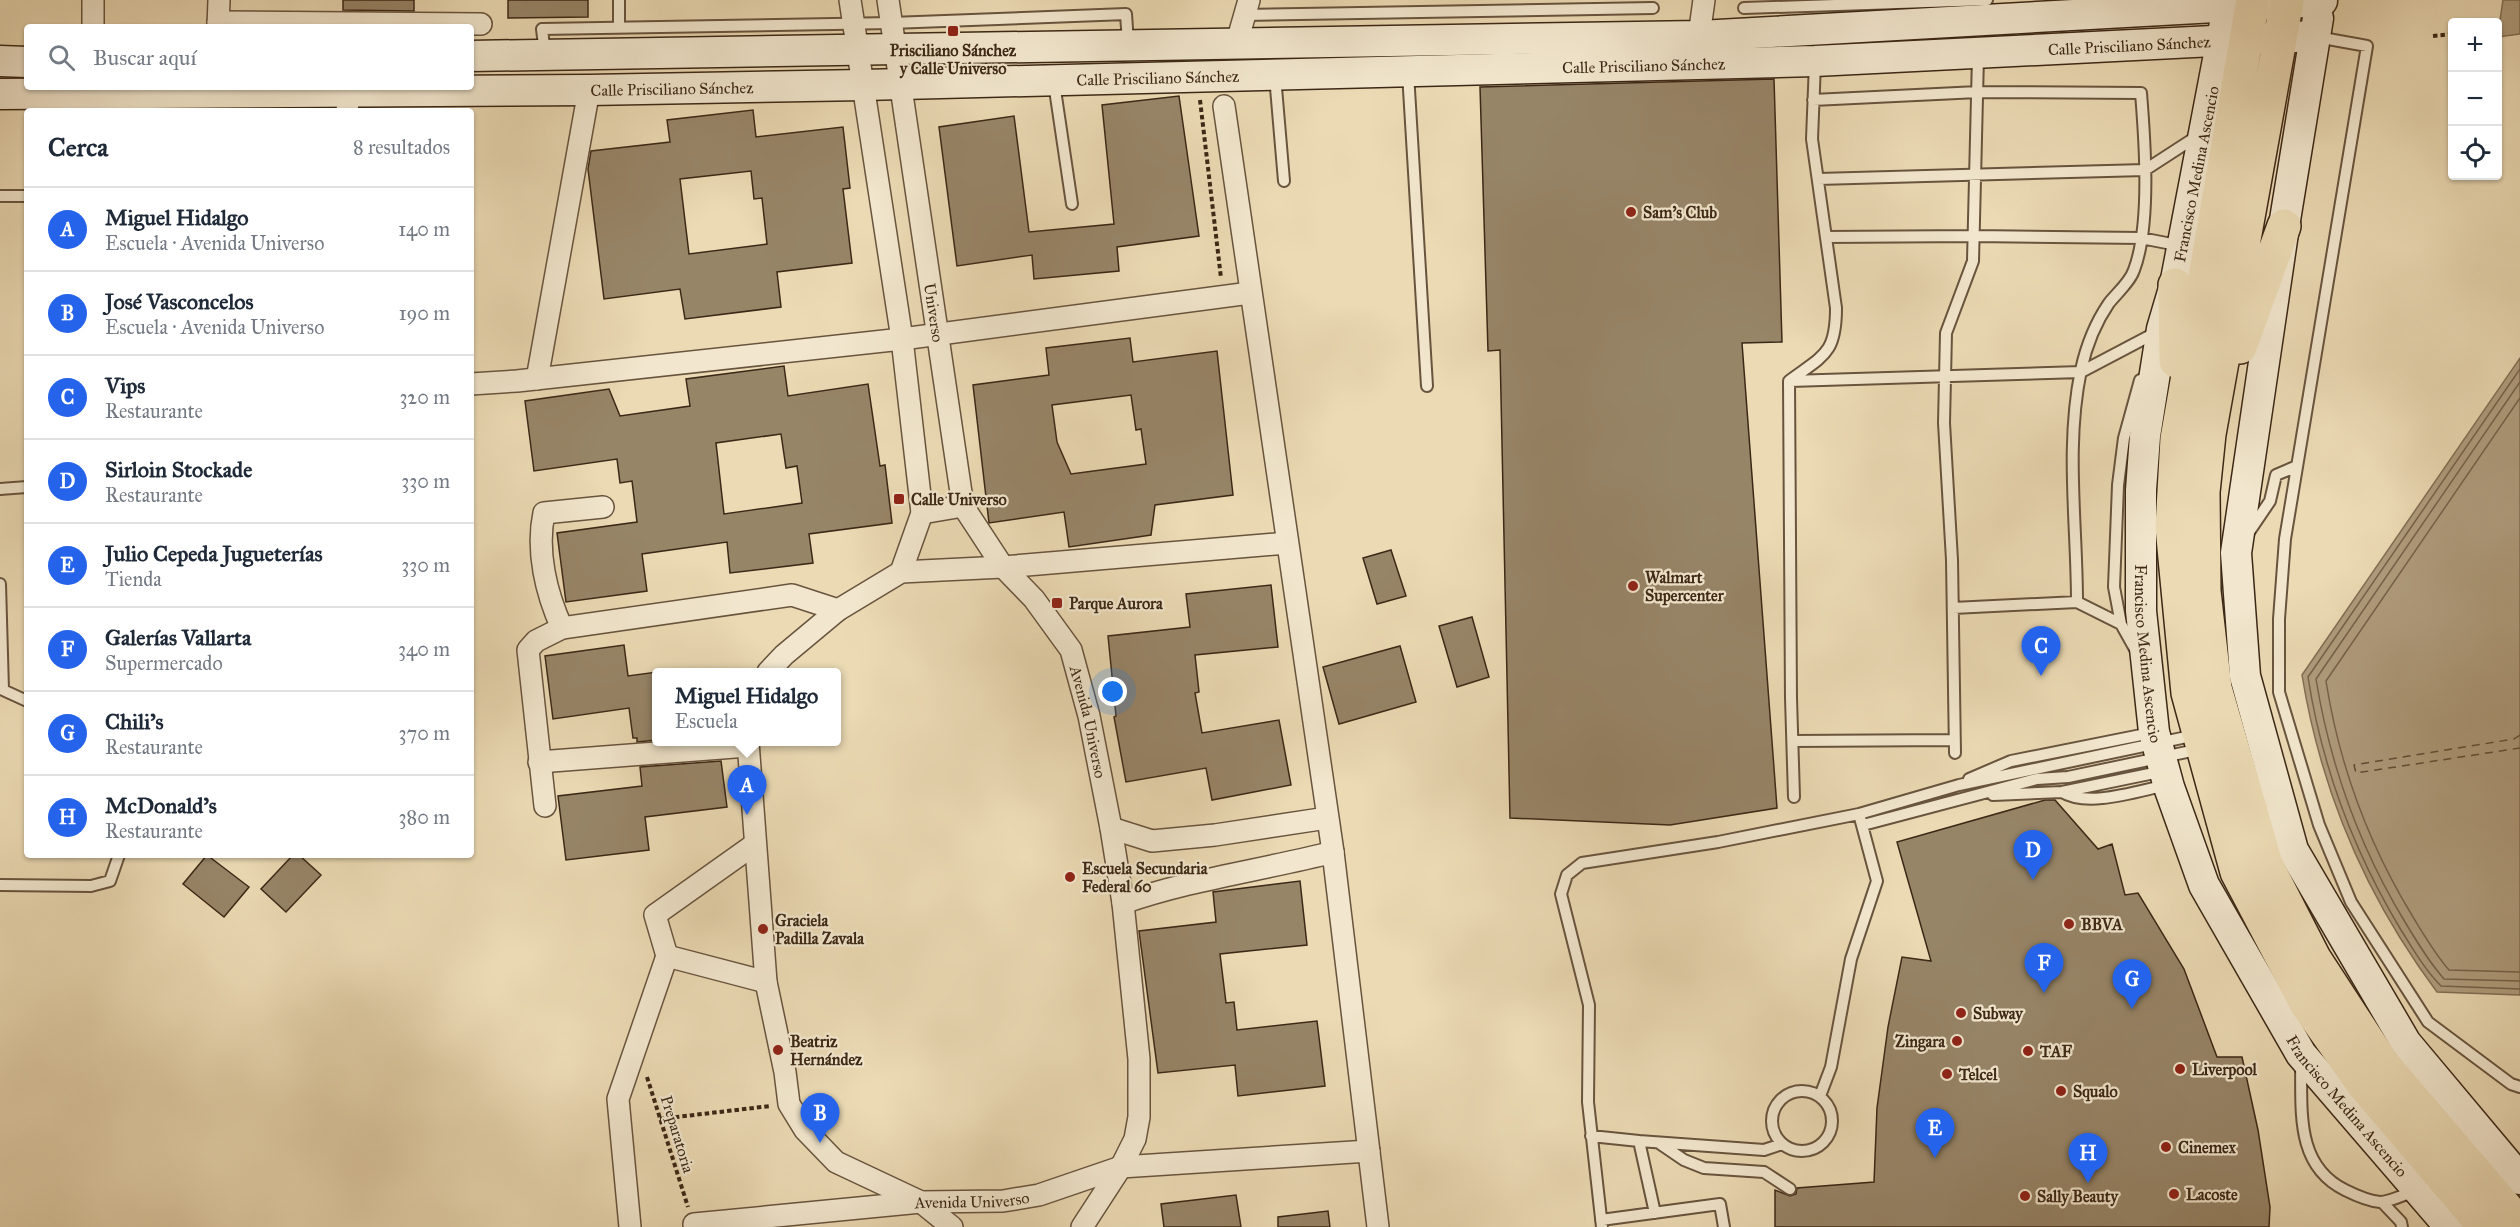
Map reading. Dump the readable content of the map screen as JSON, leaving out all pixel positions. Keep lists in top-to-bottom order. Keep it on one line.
{"streets":{"highway":["Francisco Medina Ascencio"],"main road":["Calle Prisciliano Sánchez"],"street":["Universo","Avenida Universo"],"path":["Preparatoria"]},"crossings":[["Calle Prisciliano Sánchez","Francisco Medina Ascencio"],["Calle Prisciliano Sánchez","Universo"],["Universo","Avenida Universo"]],"places":{"transit":["Prisciliano Sánchez y Calle Universo","Calle Universo","Parque Aurora"],"other":["Sam's Club","Walmart Supercenter","Escuela Secundaria Federal 60","BBVA","Graciela Padilla Zavala","Subway","Zingara","Beatriz Hernández","TAF","Liverpool","Telcel","Squalo","Cinemex","Lacoste","Sally Beauty"]},"page":{"map_buttons":["+","−"],"search":"Buscar aquí","heading":["Cerca","8 resultados"],"list":[{"mark":"A","name":"Miguel Hidalgo","note":"Escuela · Avenida Universo","value":"140 m"},{"mark":"B","name":"José Vasconcelos","note":"Escuela · Avenida Universo","value":"190 m"},{"mark":"C","name":"Vips","note":"Restaurante","value":"320 m"},{"mark":"D","name":"Sirloin Stockade","note":"Restaurante","value":"330 m"},{"mark":"E","name":"Julio Cepeda Jugueterías","note":"Tienda","value":"330 m"},{"mark":"F","name":"Galerías Vallarta","note":"Supermercado","value":"340 m"},{"mark":"G","name":"Chili's","note":"Restaurante","value":"370 m"},{"mark":"H","name":"McDonald's","note":"Restaurante","value":"380 m"}],"pins":["C","A","D","F","G","B","E","H"],"popup":["Miguel Hidalgo","Escuela"]}}
